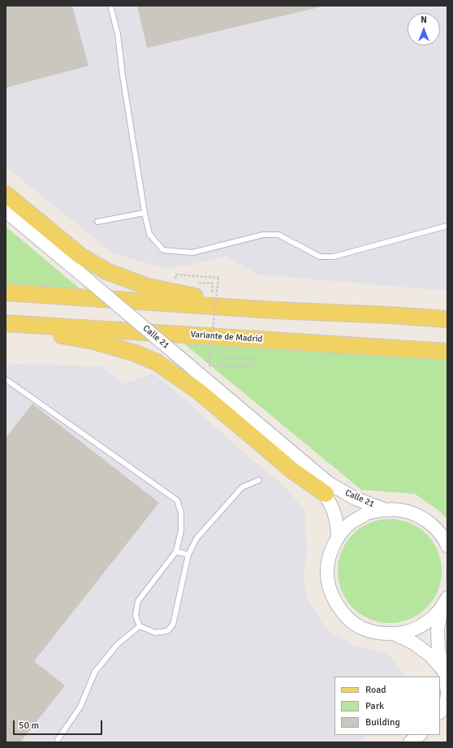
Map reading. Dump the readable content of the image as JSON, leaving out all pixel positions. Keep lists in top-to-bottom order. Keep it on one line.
{"streets":{"main road":["Variante de Madrid"],"street":["Calle 21"]},"legend":["Road","Park","Building"],"scale_bar":"50 m","north":"top"}
